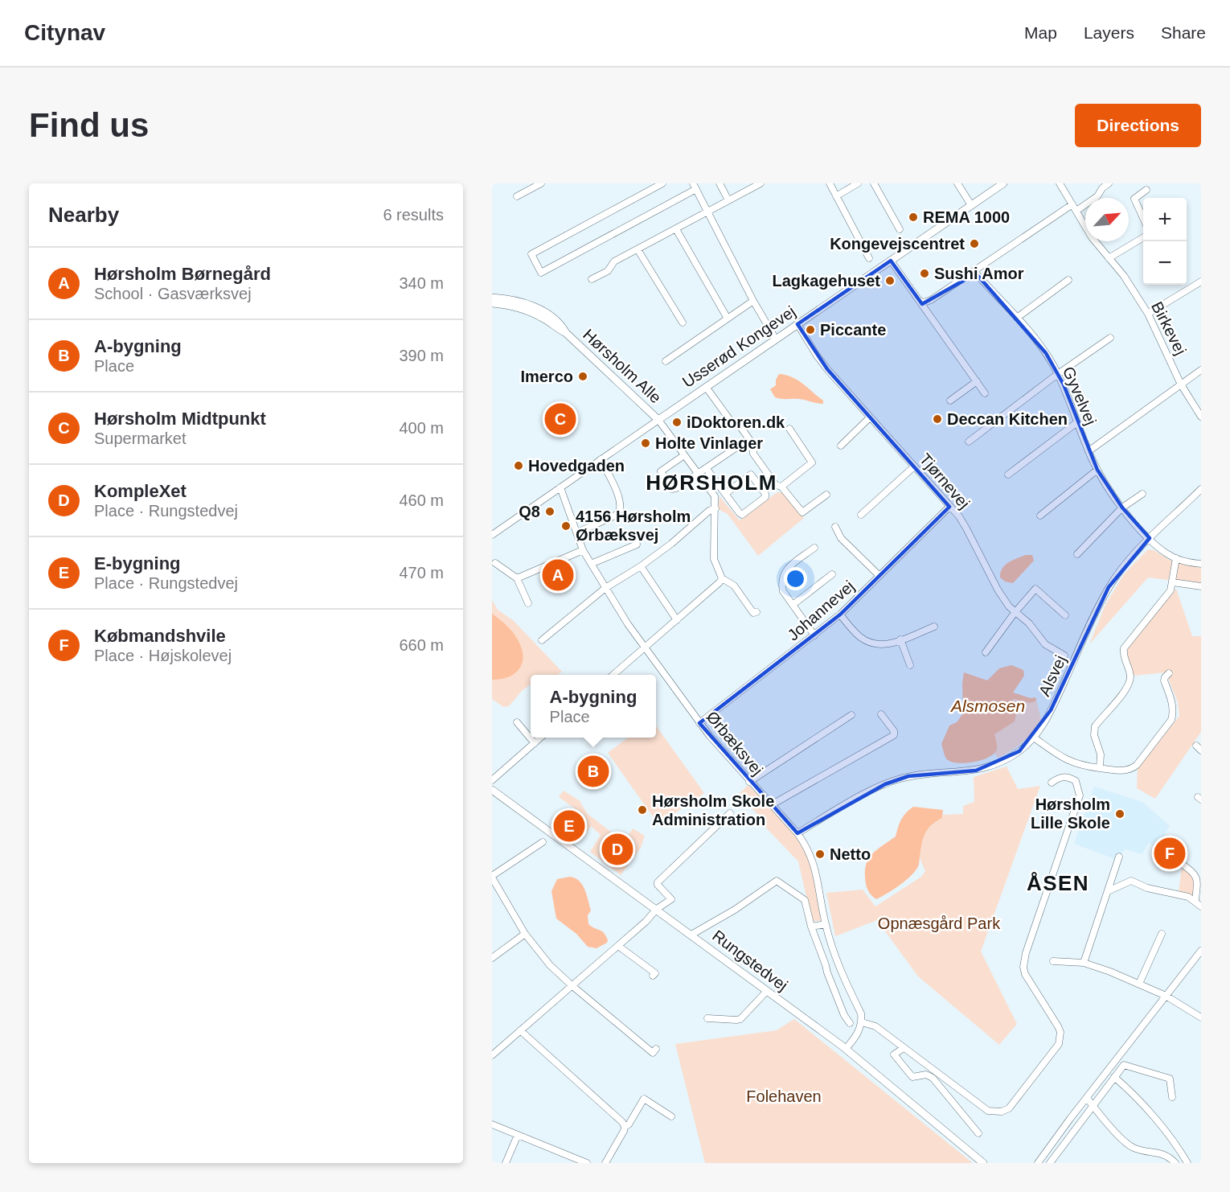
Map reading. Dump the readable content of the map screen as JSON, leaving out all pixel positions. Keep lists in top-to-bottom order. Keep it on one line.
{"streets":{"main road":["Usserød Kongevej","Hørsholm Alle","Rungstedvej"],"street":["Birkevej","Gyvelvej","Tjørnevej","Johannevej","Alsvej","Ørbæksvej"]},"crossings":[["Usserød Kongevej","Hørsholm Alle"],["Usserød Kongevej","Tjørnevej"],["Usserød Kongevej","Ørbæksvej"],["Gyvelvej","Alsvej"],["Tjørnevej","Johannevej"],["Johannevej","Ørbæksvej"],["Alsvej","Ørbæksvej"]],"districts":["HØRSHOLM","ÅSEN"],"water":["Alsmosen"],"parks":["Opnæsgård Park","Folehaven"],"places":["REMA 1000","Kongevejscentret","Sushi Amor","Lagkagehuset","Piccante","Imerco","Deccan Kitchen","iDoktoren.dk","Holte Vinlager","Hovedgaden","Q8","4156 Hørsholm Ørbæksvej","Hørsholm Skole Administration","Hørsholm Lille Skole","Netto"],"north":"top right","page":{"header":"Citynav","nav":["Map","Layers","Share"],"buttons":"Directions","title":"Find us","heading":["Nearby","6 results"],"map_buttons":["+","−"],"list":[{"mark":"A","name":"Hørsholm Børnegård","note":"School · Gasværksvej","value":"340 m"},{"mark":"B","name":"A-bygning","note":"Place","value":"390 m"},{"mark":"C","name":"Hørsholm Midtpunkt","note":"Supermarket","value":"400 m"},{"mark":"D","name":"KompleXet","note":"Place · Rungstedvej","value":"460 m"},{"mark":"E","name":"E-bygning","note":"Place · Rungstedvej","value":"470 m"},{"mark":"F","name":"Købmandshvile","note":"Place · Højskolevej","value":"660 m"}],"pins":["C","A","B","E","D","F"],"popup":["A-bygning","Place"]}}
